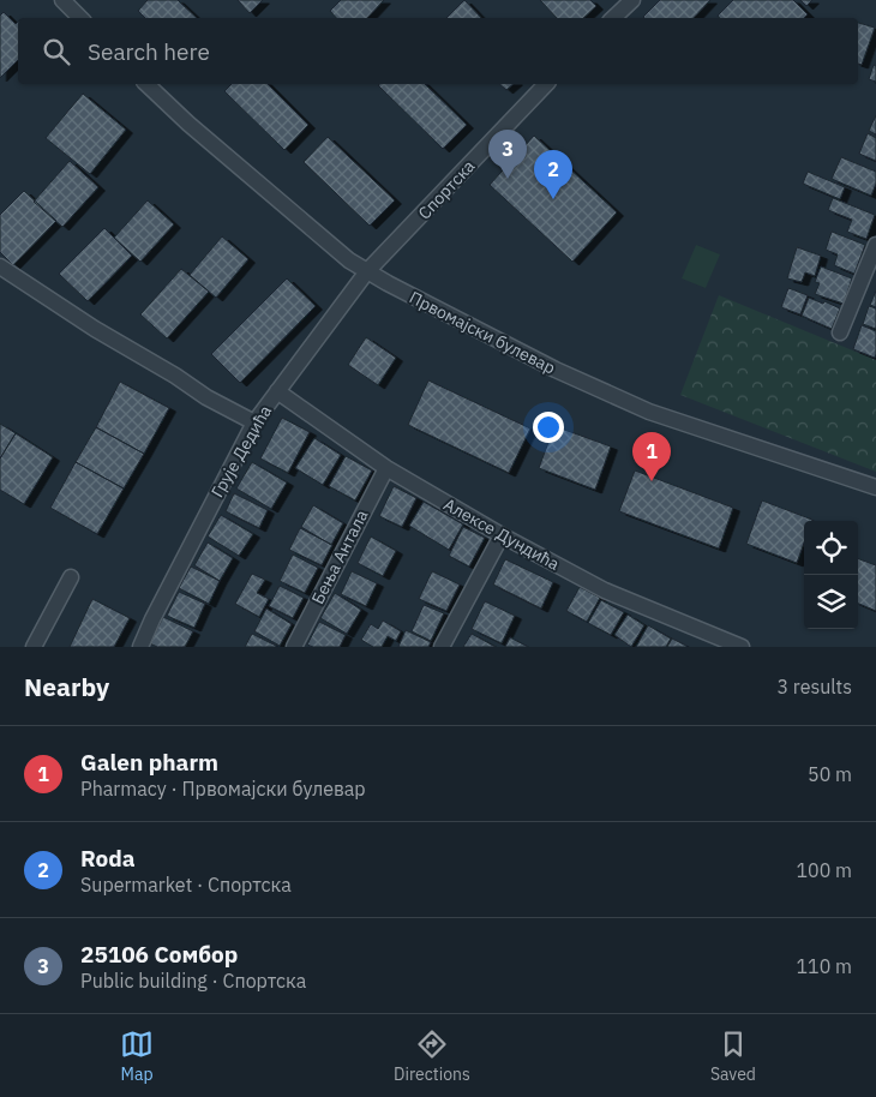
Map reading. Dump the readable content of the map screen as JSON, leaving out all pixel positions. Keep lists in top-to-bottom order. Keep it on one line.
{"streets":{"street":["Спортска","Првомајски булевар","Грује Дедића","Алексе Дундића","Бења Антала"]},"crossings":[["Спортска","Првомајски булевар"],["Спортска","Грује Дедића"],["Првомајски булевар","Грује Дедића"],["Грује Дедића","Алексе Дундића"],["Алексе Дундића","Бења Антала"]],"page":{"search":"Search here","pins":["3","2","1"],"heading":["Nearby","3 results"],"list":[{"mark":"1","name":"Galen pharm","note":"Pharmacy · Првомајски булевар","value":"50 m"},{"mark":"2","name":"Roda","note":"Supermarket · Спортска","value":"100 m"},{"mark":"3","name":"25106 Сомбор","note":"Public building · Спортска","value":"110 m"}],"nav":["Map","Directions","Saved"]}}
